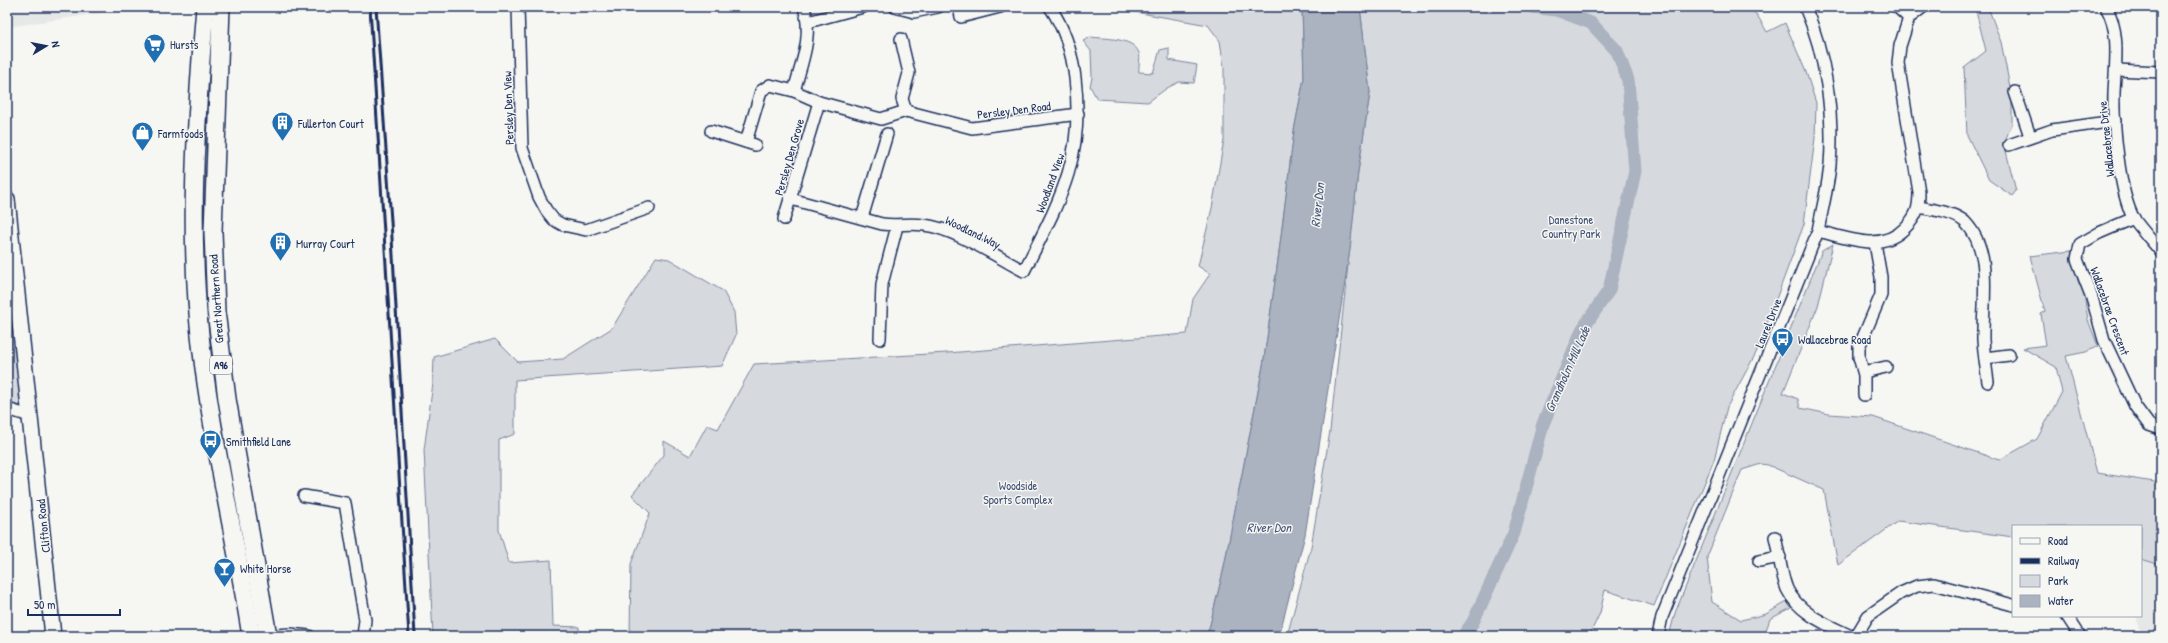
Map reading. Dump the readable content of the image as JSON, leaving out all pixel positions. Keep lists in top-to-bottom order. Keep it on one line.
{"streets":{"main road":["Great Northern Road","A96"],"street":["Persley Den View","Persley Den Road","Wallacebrae Drive","Persley Den Grove","Woodland View","Woodland Way","Wallacebrae Crescent","Laurel Drive","Clifton Road"]},"crossings":[["Persley Den Road","Woodland View"],["Wallacebrae Drive","Wallacebrae Crescent"],["Persley Den Grove","Woodland Way"],["Woodland View","Woodland Way"]],"water":["River Don","Grandholm Mill Lade"],"parks":["Danestone Country Park","Woodside Sports Complex"],"places":{"supermarket":["Hursts"],"building":["Fullerton Court","Murray Court"],"shop":["Farmfoods"],"bus stop":["Wallacebrae Road","Smithfield Lane"],"bar":["White Horse"]},"legend":["Road","Railway","Park","Water"],"scale_bar":"50 m","north":"right"}
